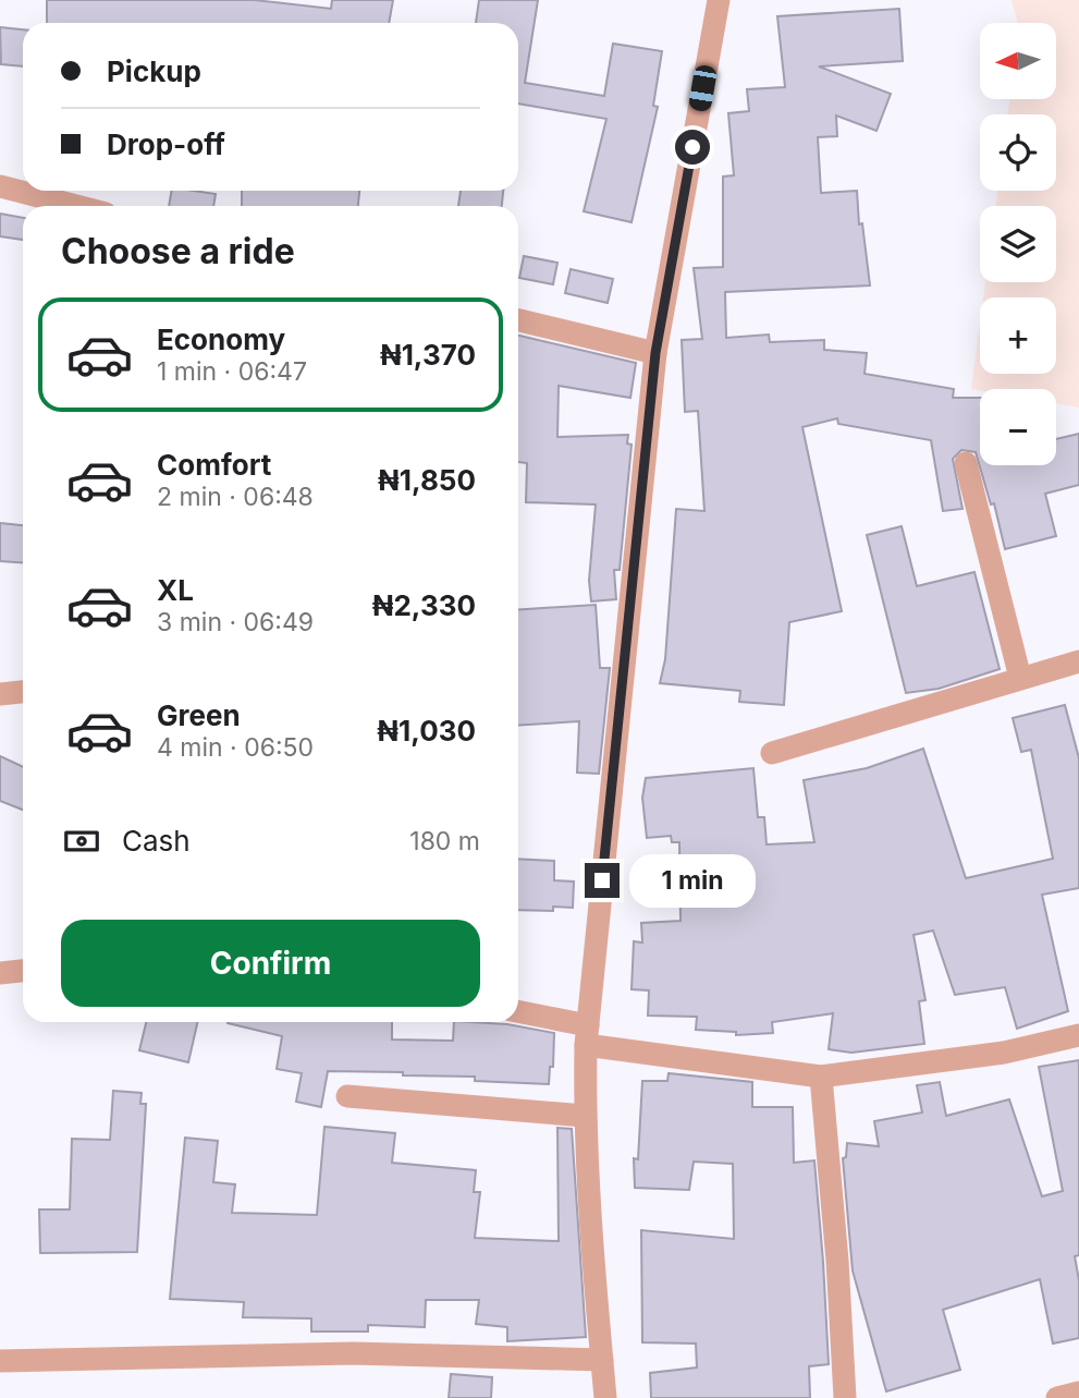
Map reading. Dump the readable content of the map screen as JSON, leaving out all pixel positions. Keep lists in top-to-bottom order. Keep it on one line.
{"north":"left","page":{"map_buttons":["+","−"],"banner":["Pickup","Drop-off"],"heading":"Choose a ride","list":[{"name":"Economy","note":"1 min · 06:47","value":"₦1,370"},{"name":"Comfort","note":"2 min · 06:48","value":"₦1,850"},{"name":"XL","note":"3 min · 06:49","value":"₦2,330"},{"name":"Green","note":"4 min · 06:50","value":"₦1,030"}],"pay":["Cash","180 m"],"bubble":"1 min","buttons":"Confirm"}}
